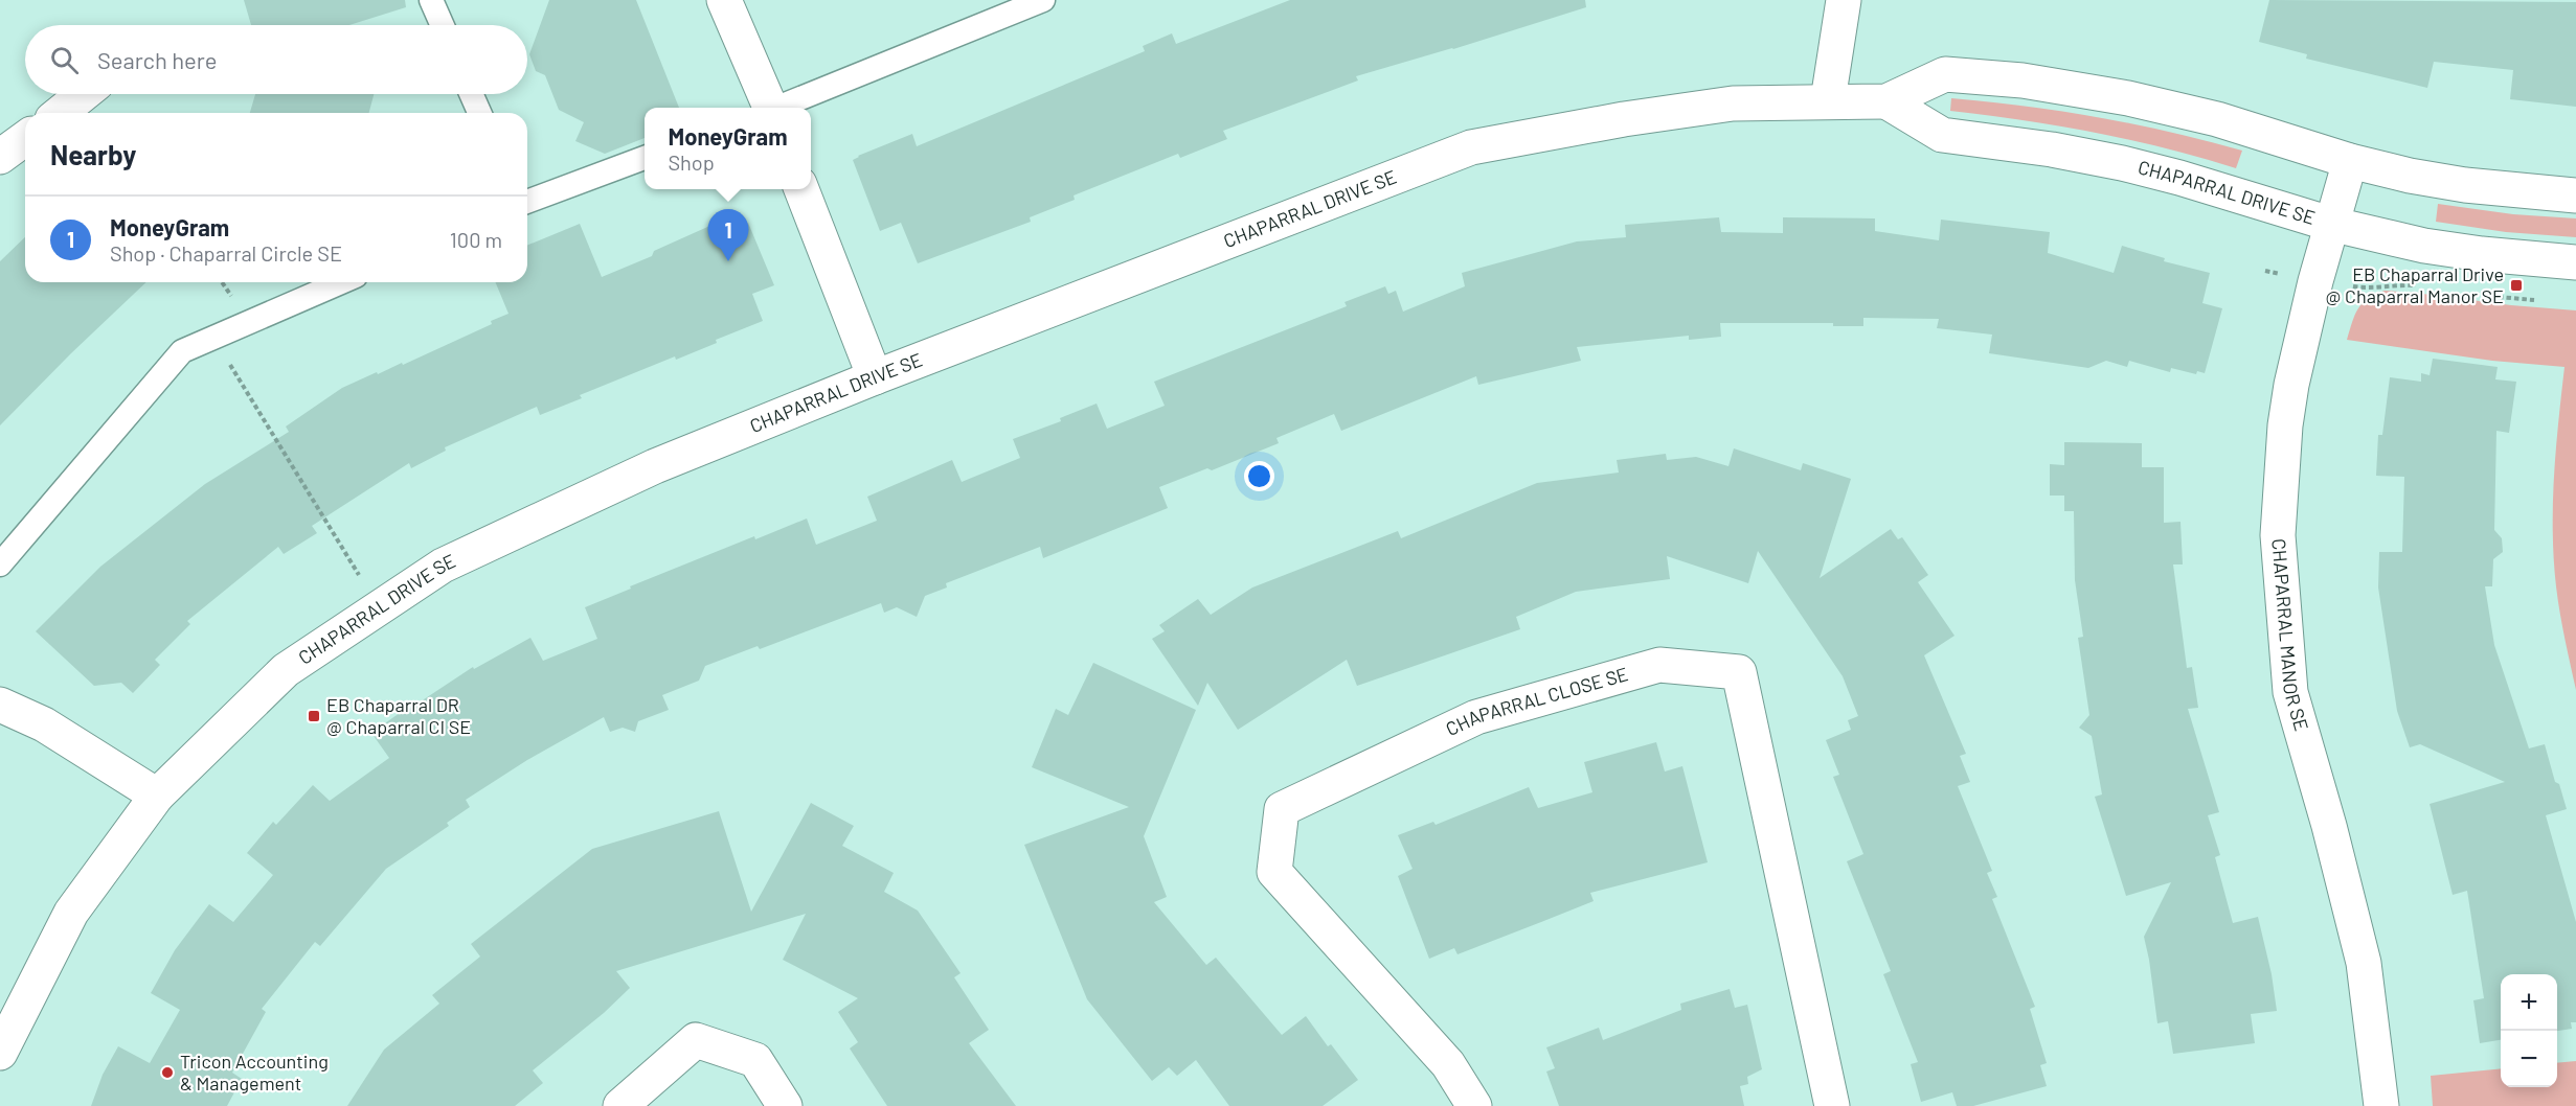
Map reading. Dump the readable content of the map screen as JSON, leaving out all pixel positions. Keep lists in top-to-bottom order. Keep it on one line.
{"streets":{"street":["CHAPARRAL DRIVE SE","CHAPARRAL MANOR SE","CHAPARRAL CLOSE SE"]},"crossings":[["CHAPARRAL DRIVE SE","CHAPARRAL MANOR SE"]],"places":{"transit":["EB Chaparral Drive @ Chaparral Manor SE","EB Chaparral DR @ Chaparral CI SE"],"other":["Tricon Accounting & Management"]},"page":{"search":"Search here","popup":["MoneyGram","Shop"],"heading":"Nearby","list":[{"mark":"1","name":"MoneyGram","note":"Shop · Chaparral Circle SE","value":"100 m"}],"pins":"1","map_buttons":["+","−"]}}
